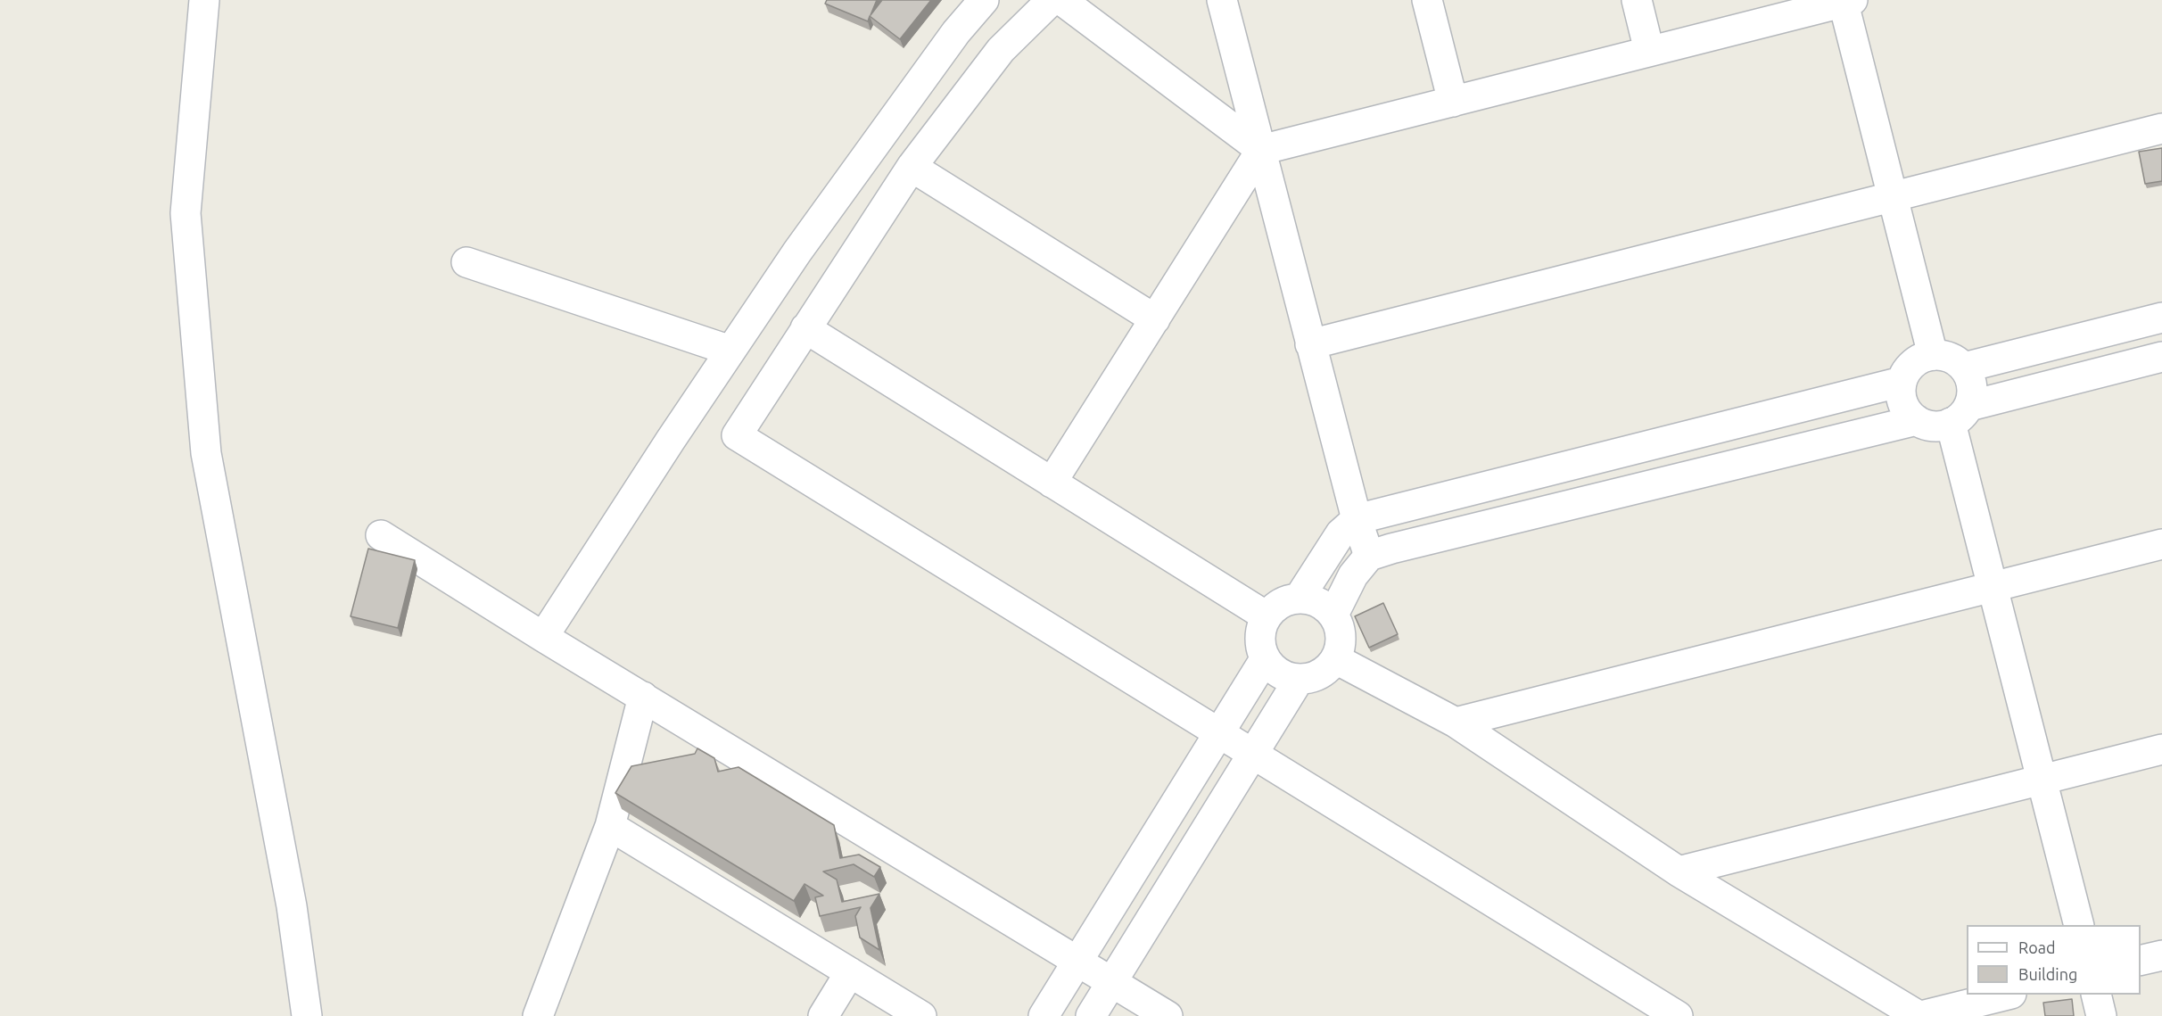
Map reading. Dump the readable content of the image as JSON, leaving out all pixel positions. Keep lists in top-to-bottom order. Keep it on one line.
{"legend":["Road","Building"]}
